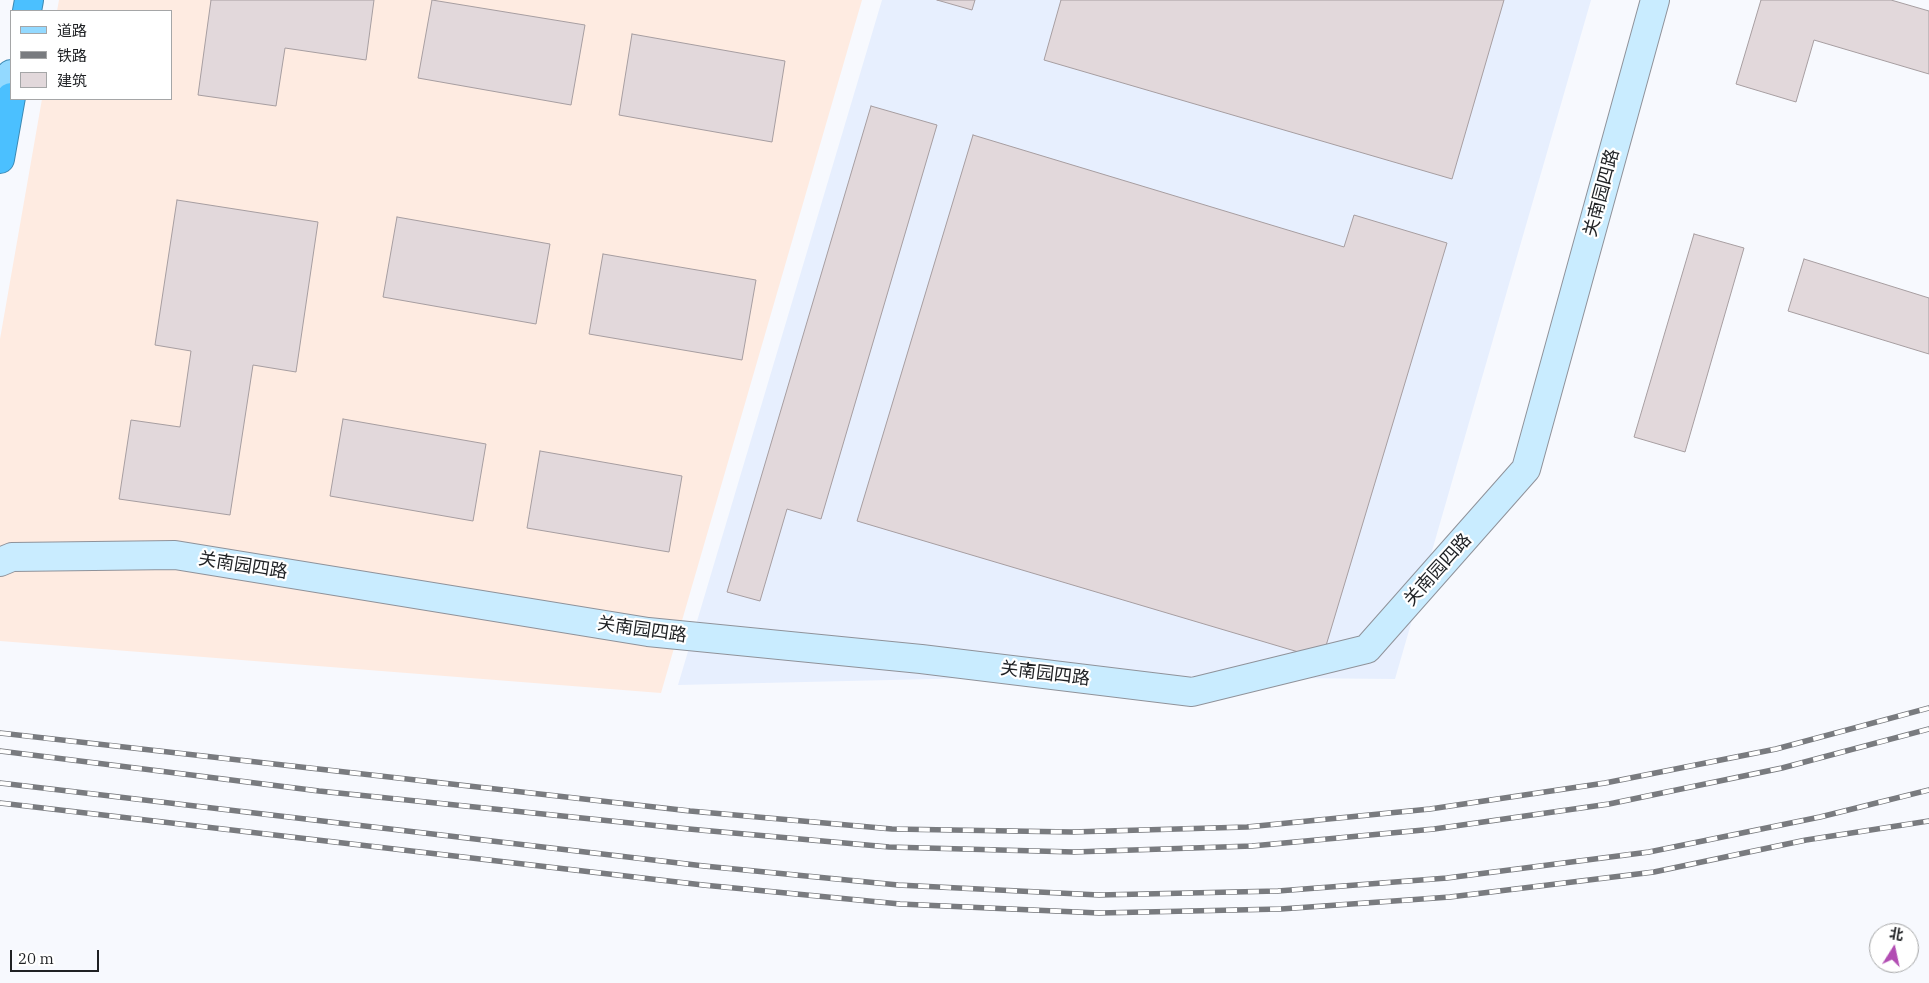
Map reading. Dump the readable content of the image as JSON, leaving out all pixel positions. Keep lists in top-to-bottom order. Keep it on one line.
{"streets":{"street":["关南园四路"]},"legend":["道路","铁路","建筑"],"scale_bar":"20 m","north":"top"}
